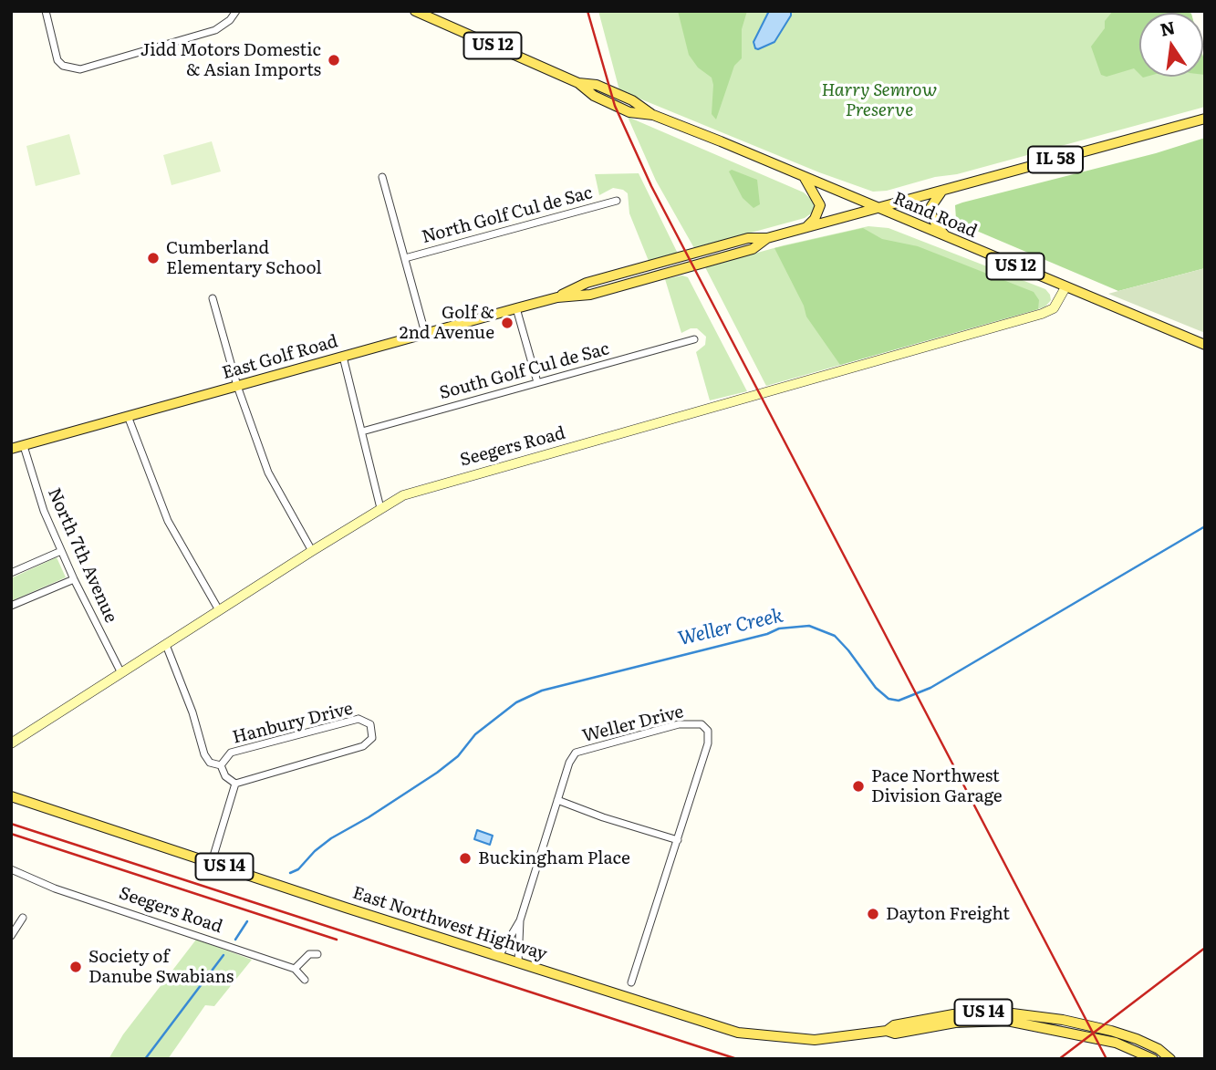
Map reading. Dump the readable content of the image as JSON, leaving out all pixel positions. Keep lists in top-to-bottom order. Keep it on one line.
{"streets":{"main road":["US 12","IL 58","Rand Road","East Golf Road","US 14","East Northwest Highway"],"street":["North Golf Cul de Sac","South Golf Cul de Sac","Seegers Road","North 7th Avenue","Hanbury Drive","Weller Drive"]},"crossings":[["Rand Road","East Golf Road"],["Rand Road","Seegers Road"],["East Golf Road","North 7th Avenue"],["Seegers Road","North 7th Avenue"],["Seegers Road","Hanbury Drive"]],"water":["Weller Creek"],"parks":["Harry Semrow Preserve"],"places":["Jidd Motors Domestic & Asian Imports","Cumberland Elementary School","Golf & 2nd Avenue","Pace Northwest Division Garage","Buckingham Place","Dayton Freight","Society of Danube Swabians"],"north":"top"}
